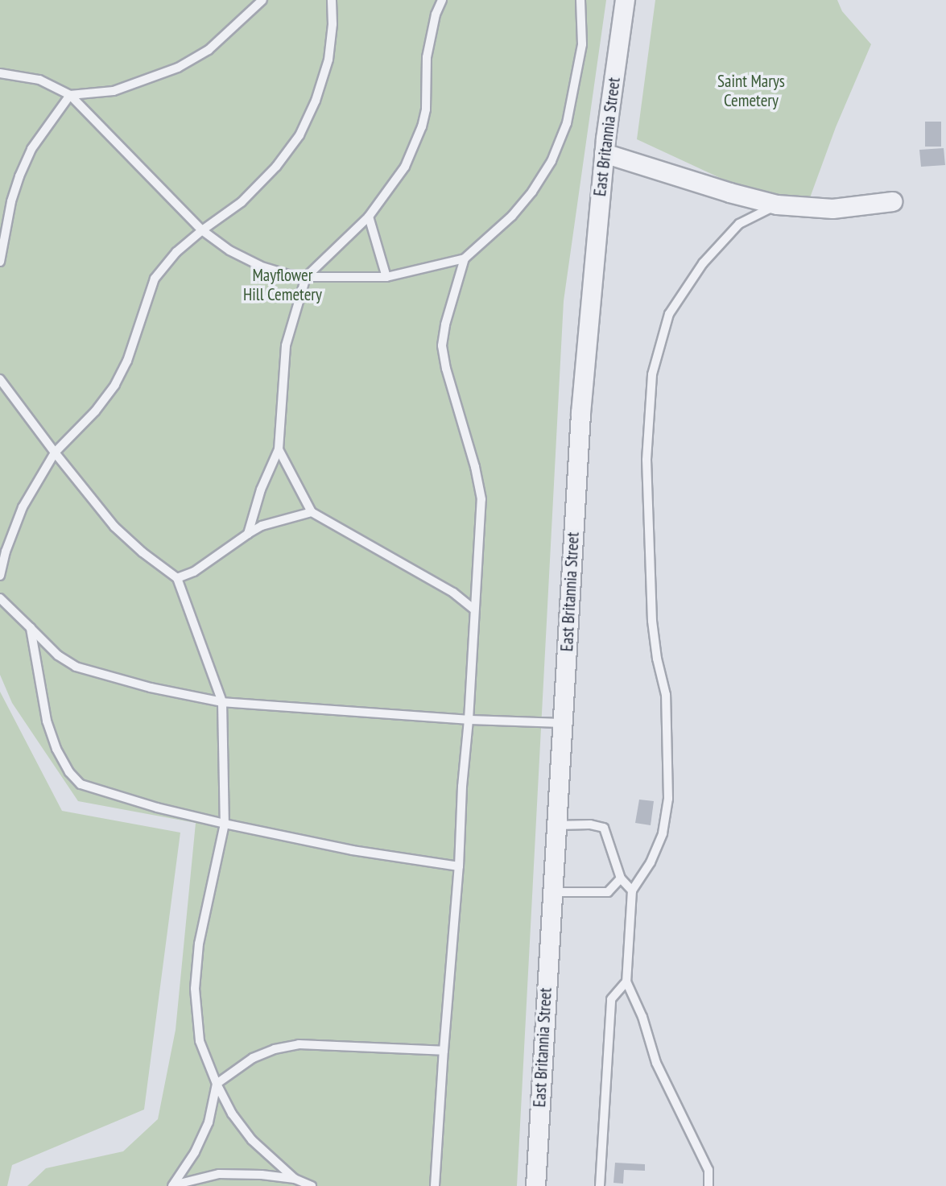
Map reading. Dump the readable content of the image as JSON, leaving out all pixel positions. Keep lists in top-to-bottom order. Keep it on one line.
{"streets":{"street":["East Britannia Street"]},"parks":["Saint Marys Cemetery","Mayflower Hill Cemetery"]}
